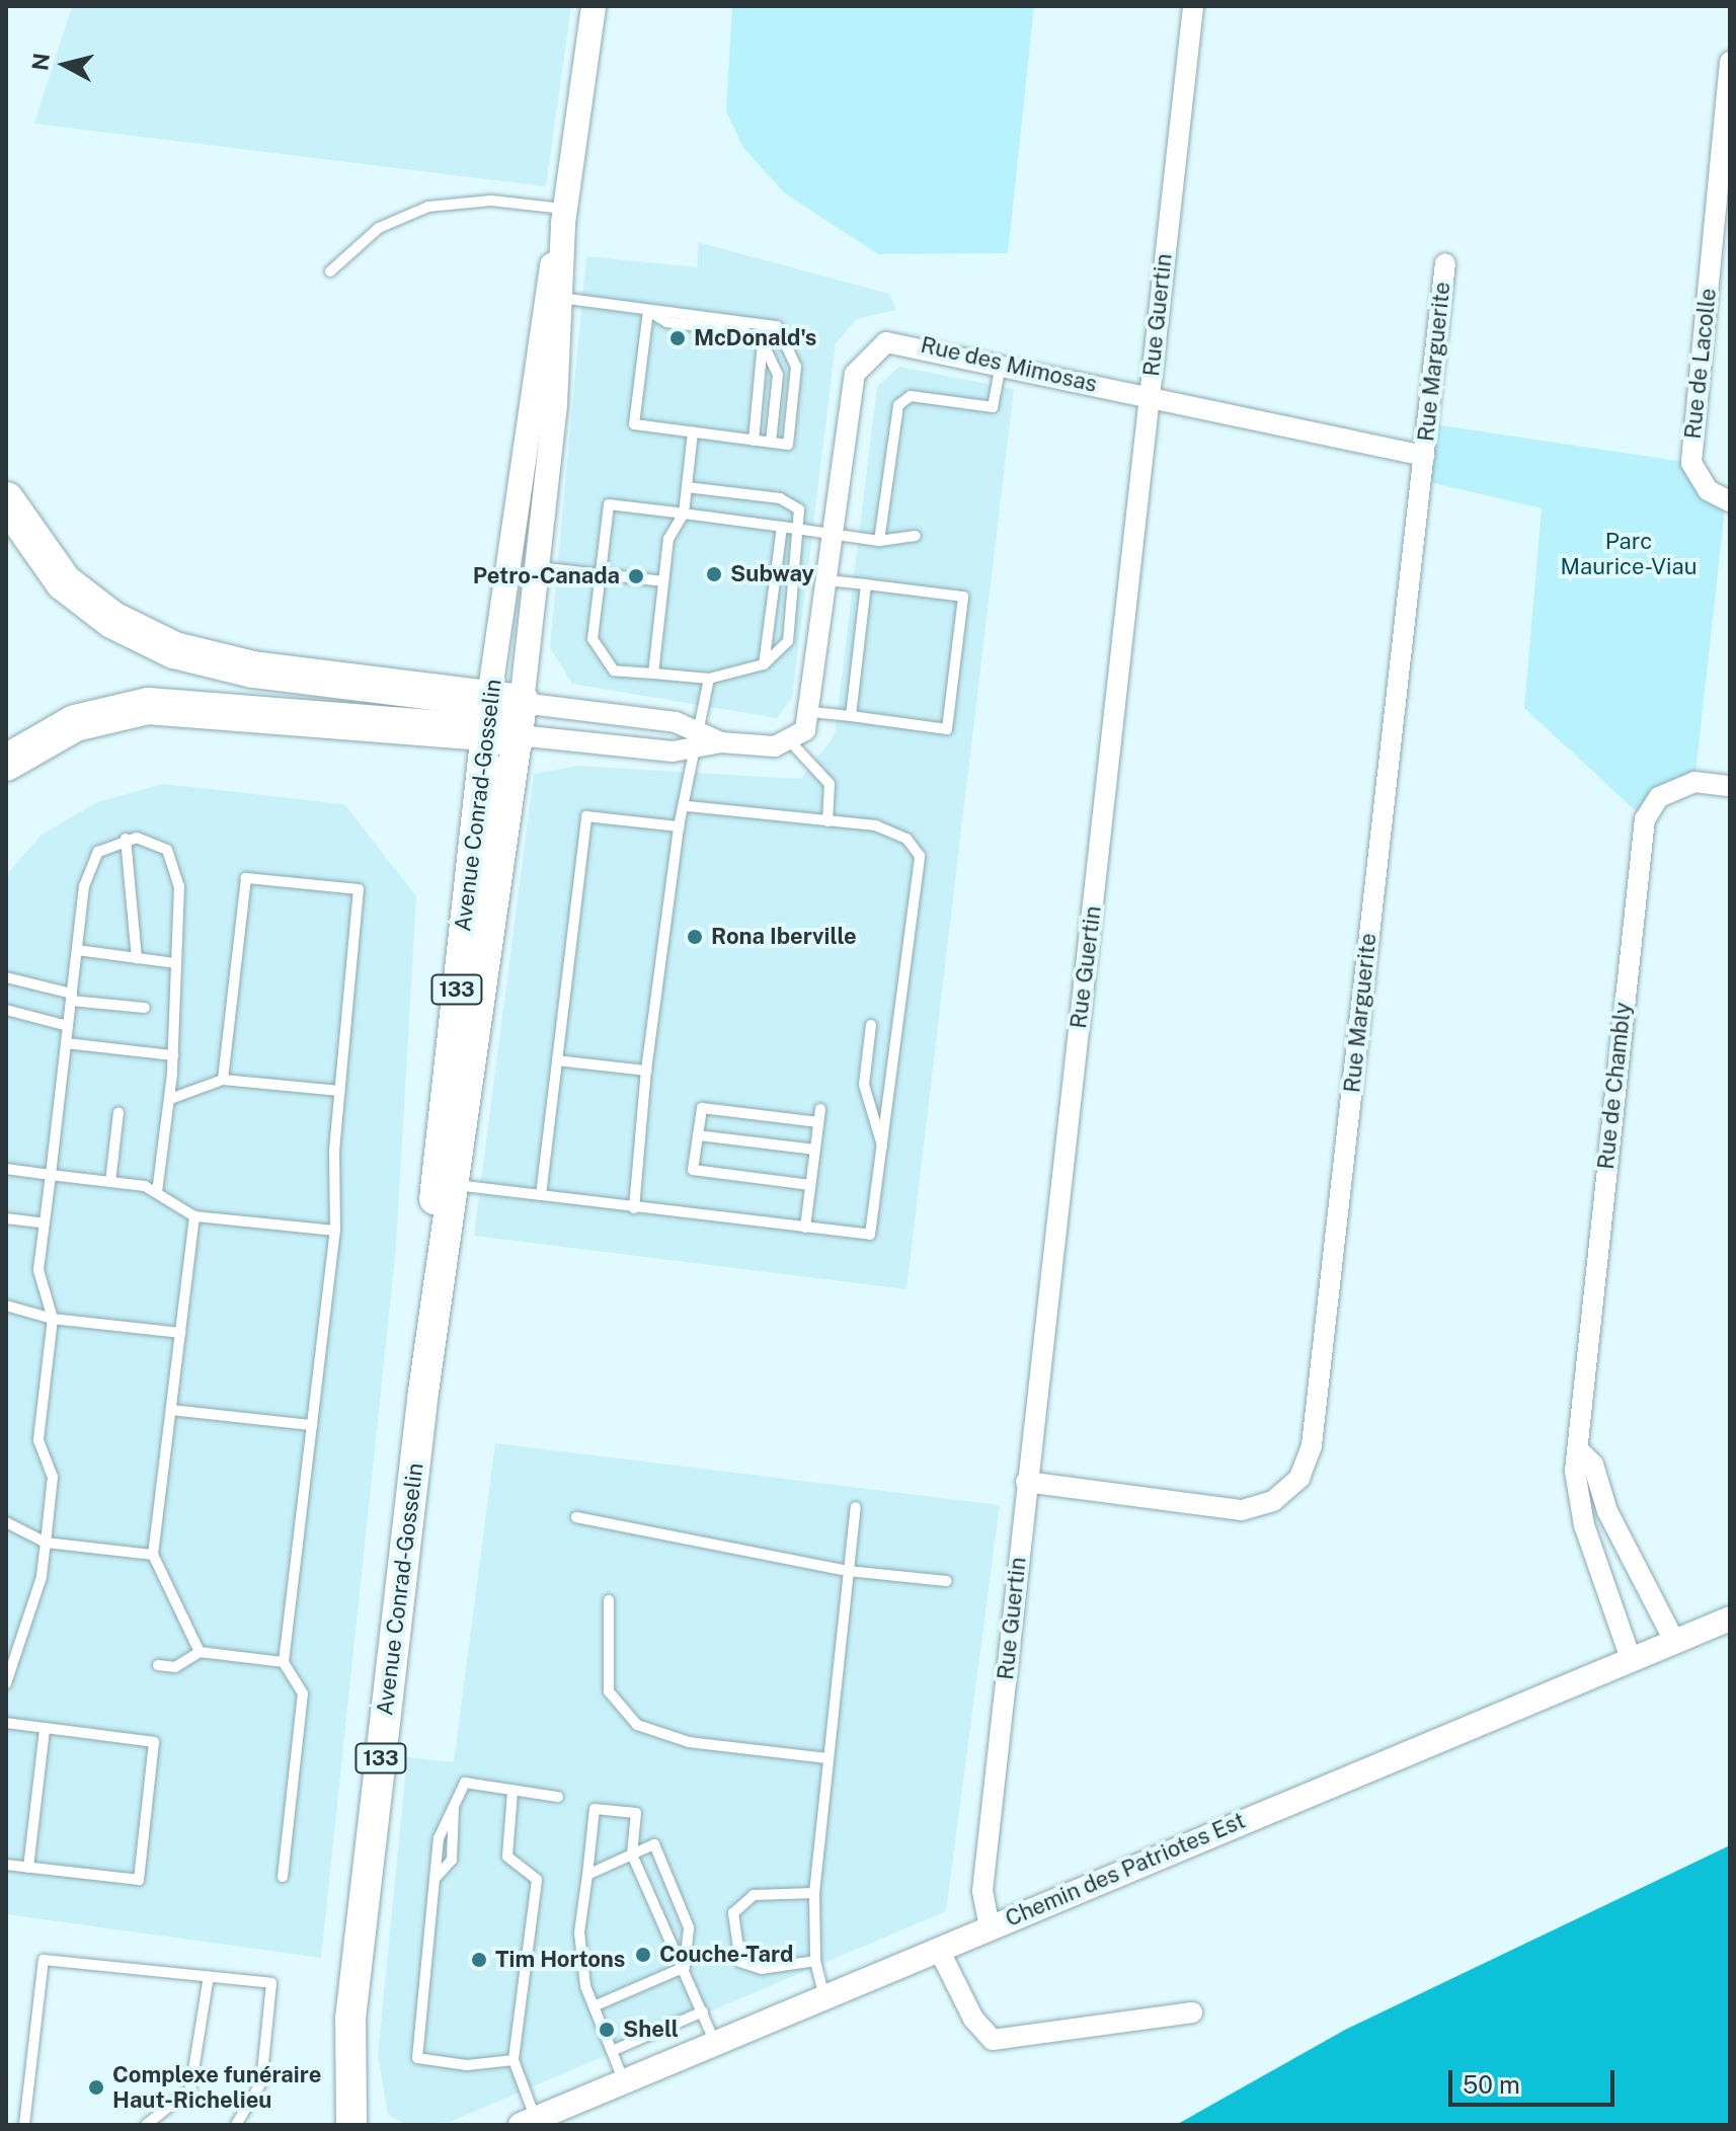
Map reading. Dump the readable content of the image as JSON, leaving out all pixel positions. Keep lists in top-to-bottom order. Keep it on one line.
{"streets":{"main road":["Avenue Conrad-Gosselin","133"],"street":["Rue Guertin","Rue Marguerite","Rue de Lacolle","Rue des Mimosas","Rue de Chambly","Chemin des Patriotes Est"]},"crossings":[["Rue Guertin","Rue Marguerite"],["Rue Guertin","Rue des Mimosas"],["Rue Guertin","Chemin des Patriotes Est"],["Rue Marguerite","Rue des Mimosas"],["Rue de Chambly","Chemin des Patriotes Est"]],"parks":["Parc Maurice-Viau"],"places":["McDonald's","Subway","Petro-Canada","Rona Iberville","Couche-Tard","Tim Hortons","Shell","Complexe funéraire Haut-Richelieu"],"scale_bar":"50 m","north":"left"}
